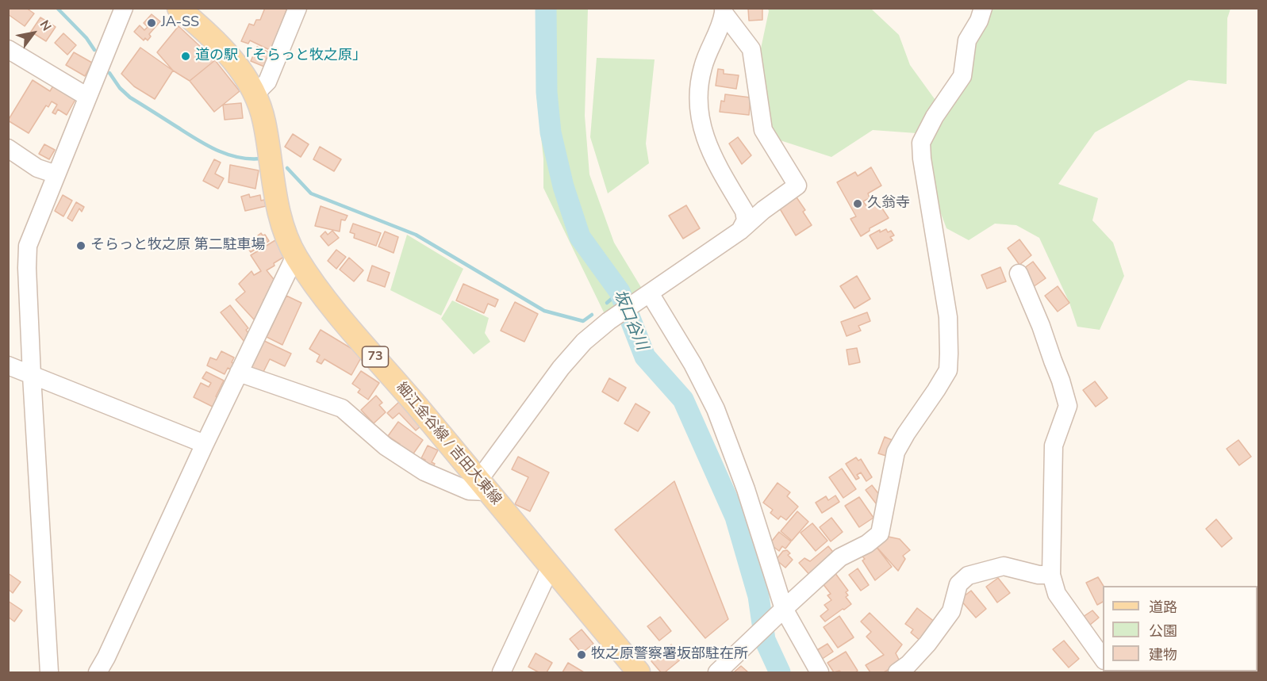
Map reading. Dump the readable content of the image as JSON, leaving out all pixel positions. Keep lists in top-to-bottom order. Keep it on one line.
{"streets":{"main road":["73","細江金谷線 / 吉田大東線"]},"water":["坂口谷川"],"places":["JA-SS","道の駅「そらっと牧之原」","久翁寺","そらっと牧之原 第二駐車場","牧之原警察署坂部駐在所"],"legend":["道路","公園","建物"],"north":"top right"}
